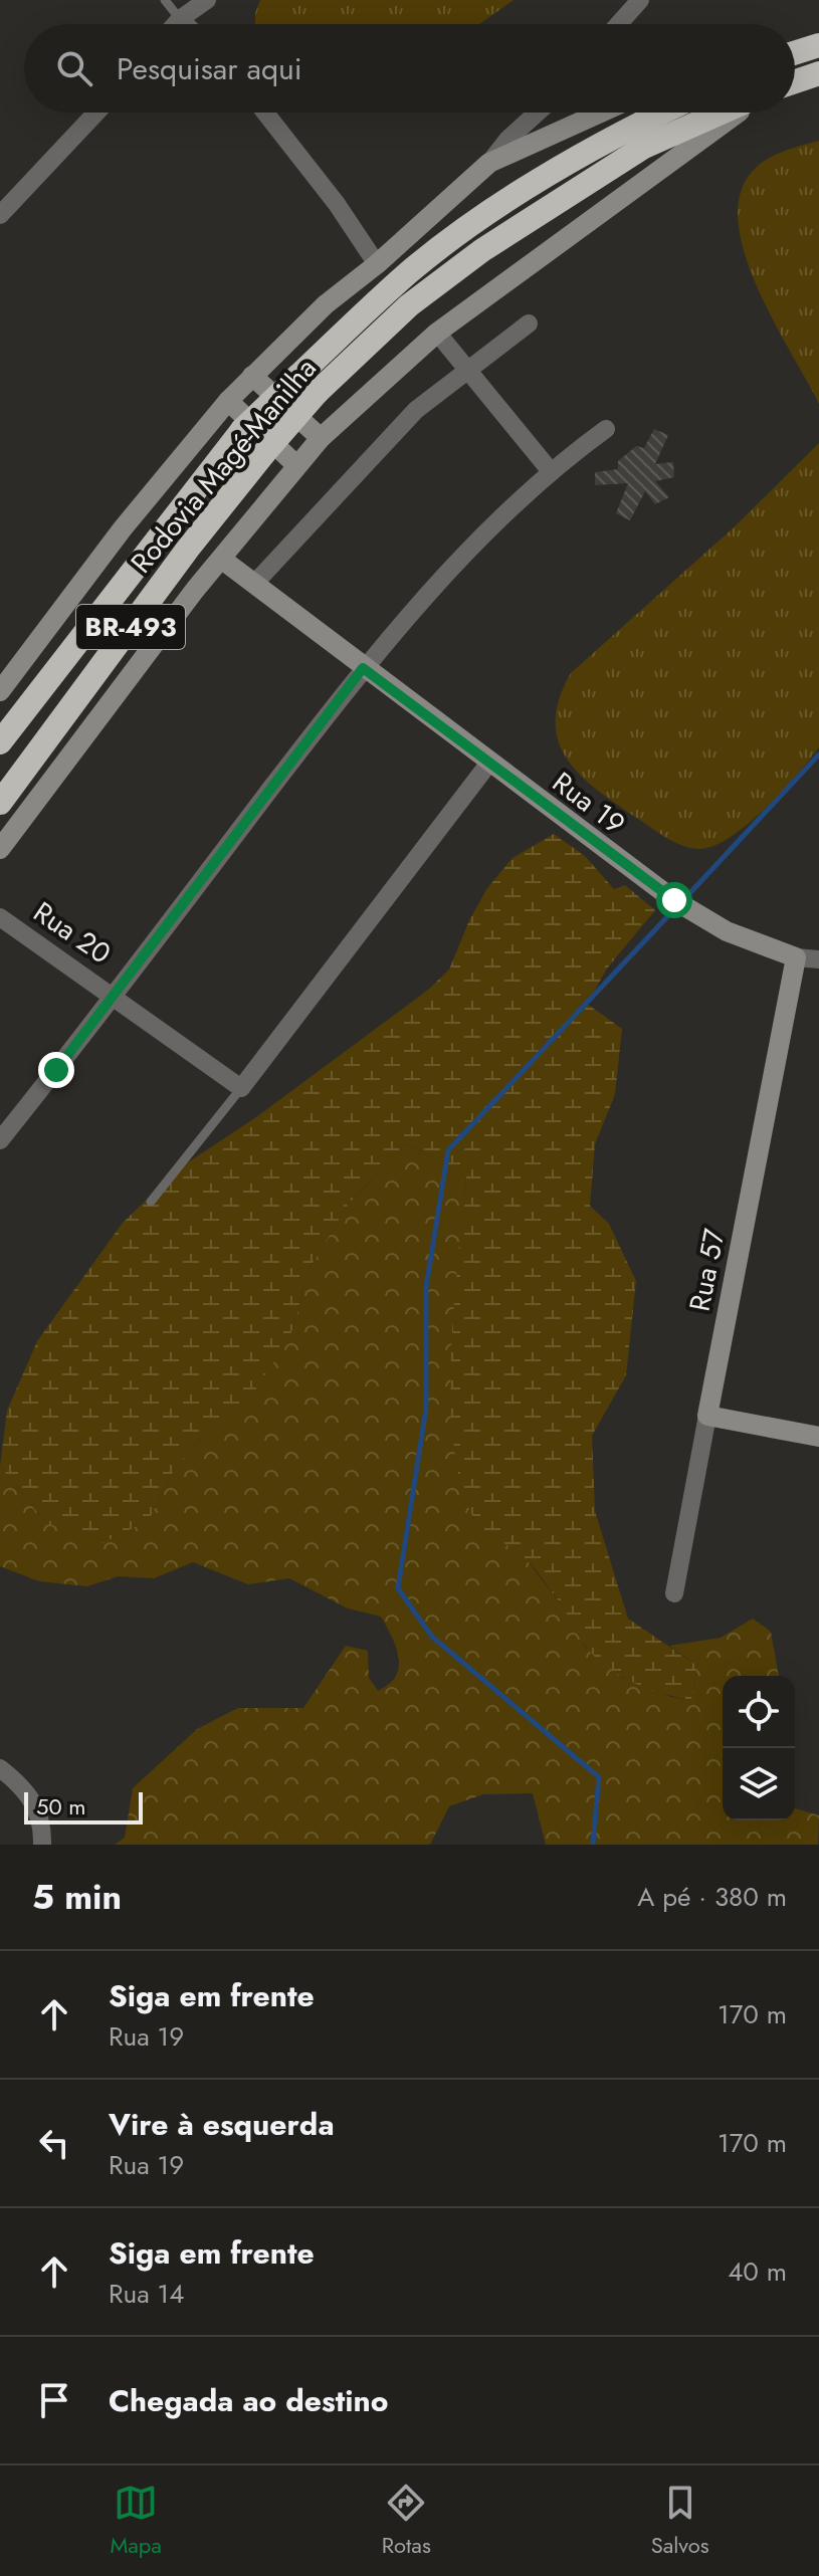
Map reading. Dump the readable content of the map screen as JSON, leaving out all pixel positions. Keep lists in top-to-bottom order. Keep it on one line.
{"streets":{"highway":["Rodovia Magé-Manilha","BR-493"],"main road":["Rua 19","Rua 57"],"street":["Rua 20"]},"crossings":[["Rua 19","Rua 57"]],"scale_bar":"50 m","page":{"search":"Pesquisar aqui","scale":"50 m","heading":["5 min","A pé · 380 m"],"list":[["Siga em frente","Rua 19","170 m"],["Vire à esquerda","Rua 19","170 m"],["Siga em frente","Rua 14","40 m"],"Chegada ao destino"],"nav":["Mapa","Rotas","Salvos"]}}
